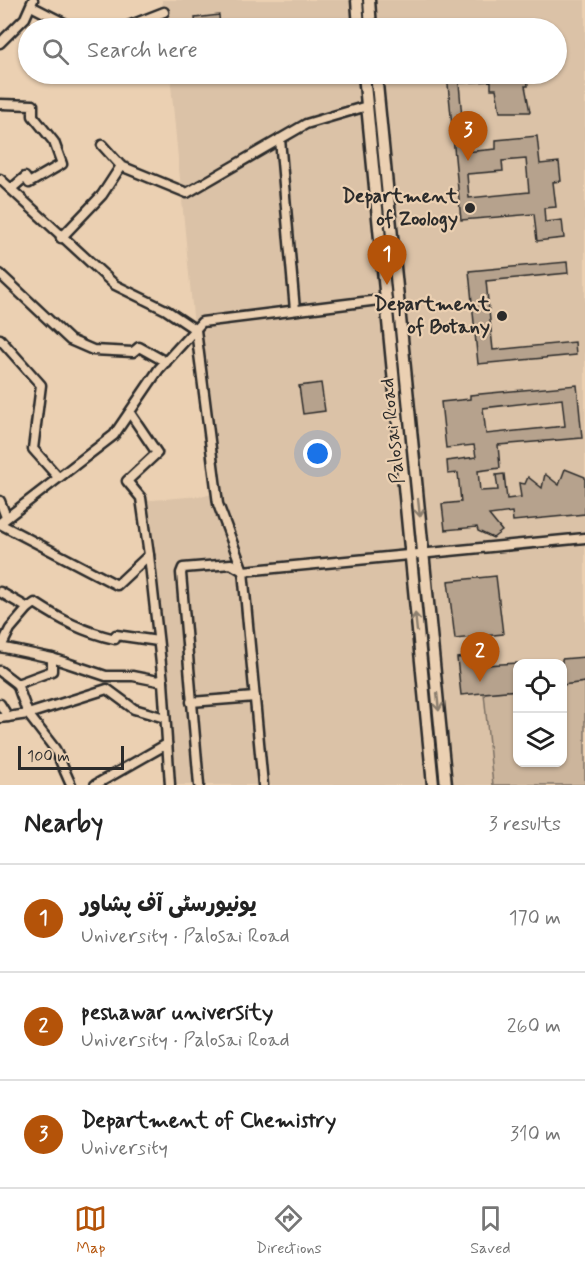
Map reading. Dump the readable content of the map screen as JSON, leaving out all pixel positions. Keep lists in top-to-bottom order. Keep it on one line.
{"streets":{"street":["Palosai Road"]},"places":["Department of Zoology","Department of Botany"],"scale_bar":"100 m","page":{"search":"Search here","pins":["3","1","2"],"scale":"100 m","heading":["Nearby","3 results"],"list":[{"mark":"1","name":"یونیورسٹی آف پشاور","note":"University · Palosai Road","value":"170 m"},{"mark":"2","name":"peshawar university","note":"University · Palosai Road","value":"260 m"},{"mark":"3","name":"Department of Chemistry","note":"University","value":"310 m"}],"nav":["Map","Directions","Saved"]}}
